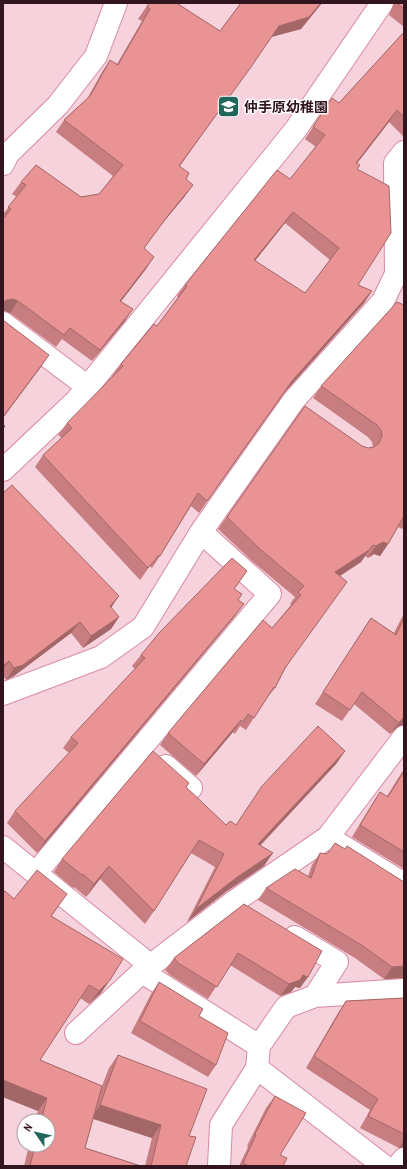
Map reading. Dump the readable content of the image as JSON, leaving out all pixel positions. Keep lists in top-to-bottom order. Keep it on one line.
{"places":{"school or university":["仲手原幼稚園"]},"north":"top left"}
